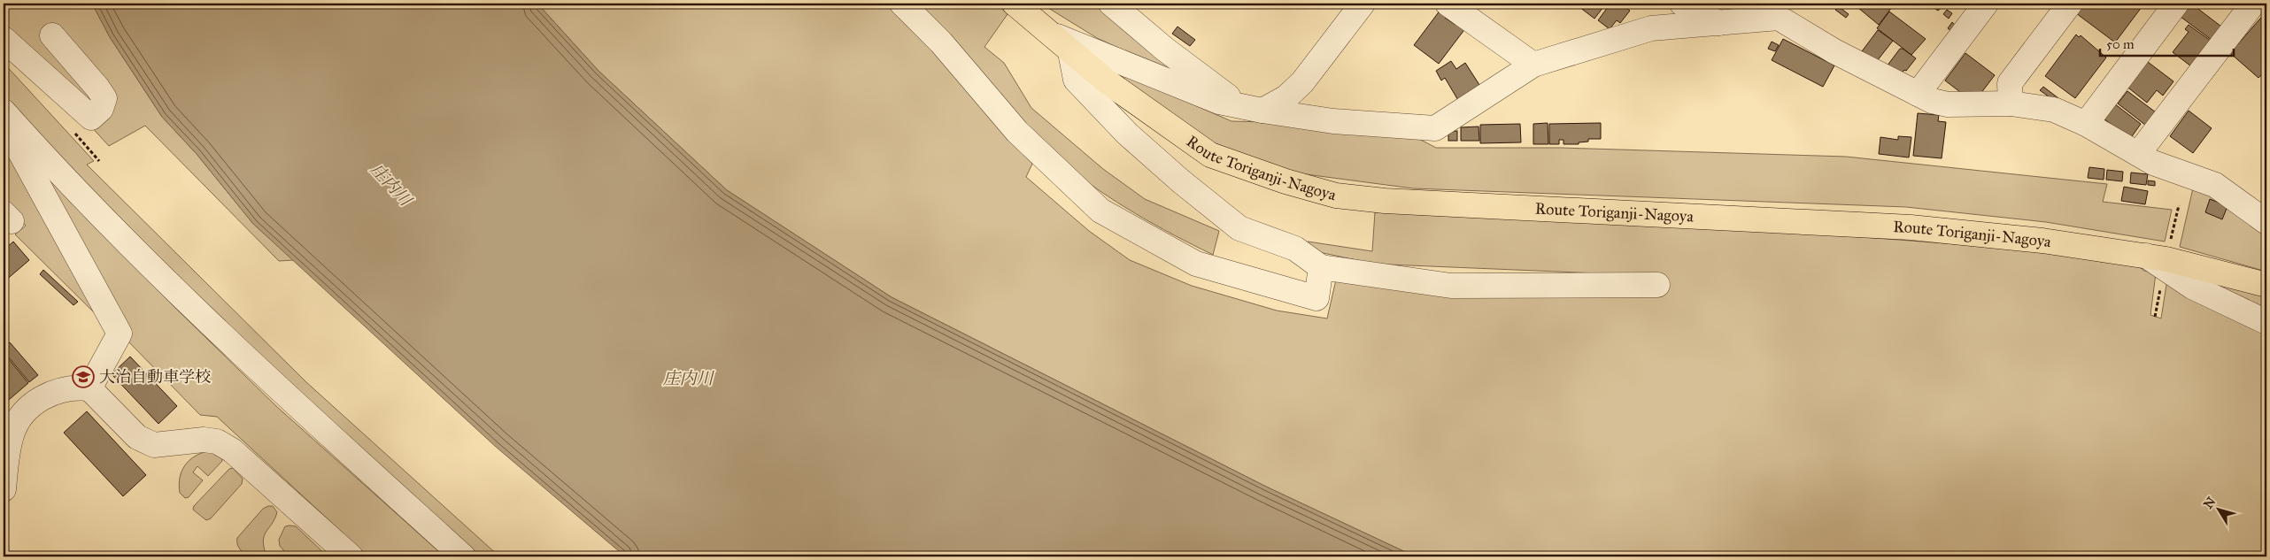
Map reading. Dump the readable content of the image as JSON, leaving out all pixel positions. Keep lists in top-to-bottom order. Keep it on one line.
{"streets":{"main road":["Route Toriganji-Nagoya"]},"water":["庄内川"],"places":{"school or university":["大治自動車学校"]},"scale_bar":"50 m","north":"top left"}
